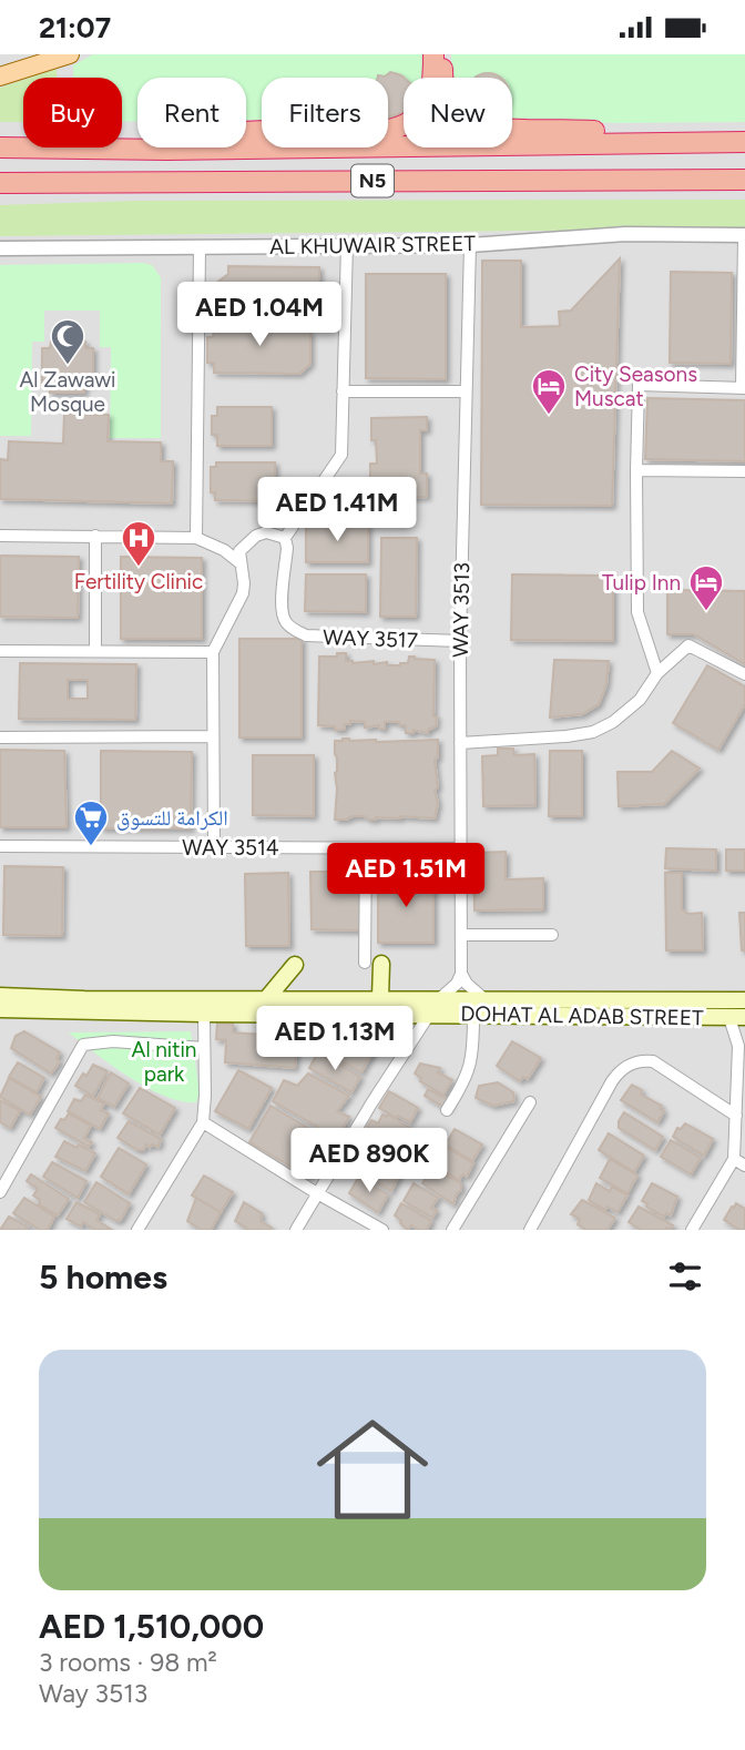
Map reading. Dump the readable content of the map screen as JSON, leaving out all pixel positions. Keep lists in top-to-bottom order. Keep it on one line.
{"streets":{"highway":["N5"],"main road":["DOHAT AL ADAB STREET"],"street":["AL KHUWAIR STREET","WAY 3513","WAY 3517","WAY 3514"]},"crossings":[["AL KHUWAIR STREET","WAY 3513"],["WAY 3513","WAY 3517"],["WAY 3513","WAY 3514"]],"parks":["Al nitin park"],"places":{"mosque":["Al Zawawi Mosque"],"hotel":["City Seasons Muscat","Tulip Inn"],"hospital":["Fertility Clinic"],"supermarket":["الكرامة للتسوق"]},"page":{"status":"21:07","chip":["Buy","Rent","Filters","New"],"price":["AED 1.04M","AED 1.41M","AED 1.51M","AED 1.13M","AED 890K"],"heading":"5 homes","list":[{"name":"AED 1,510,000","note":"3 rooms · 98 m² · Way 3513"}]}}
